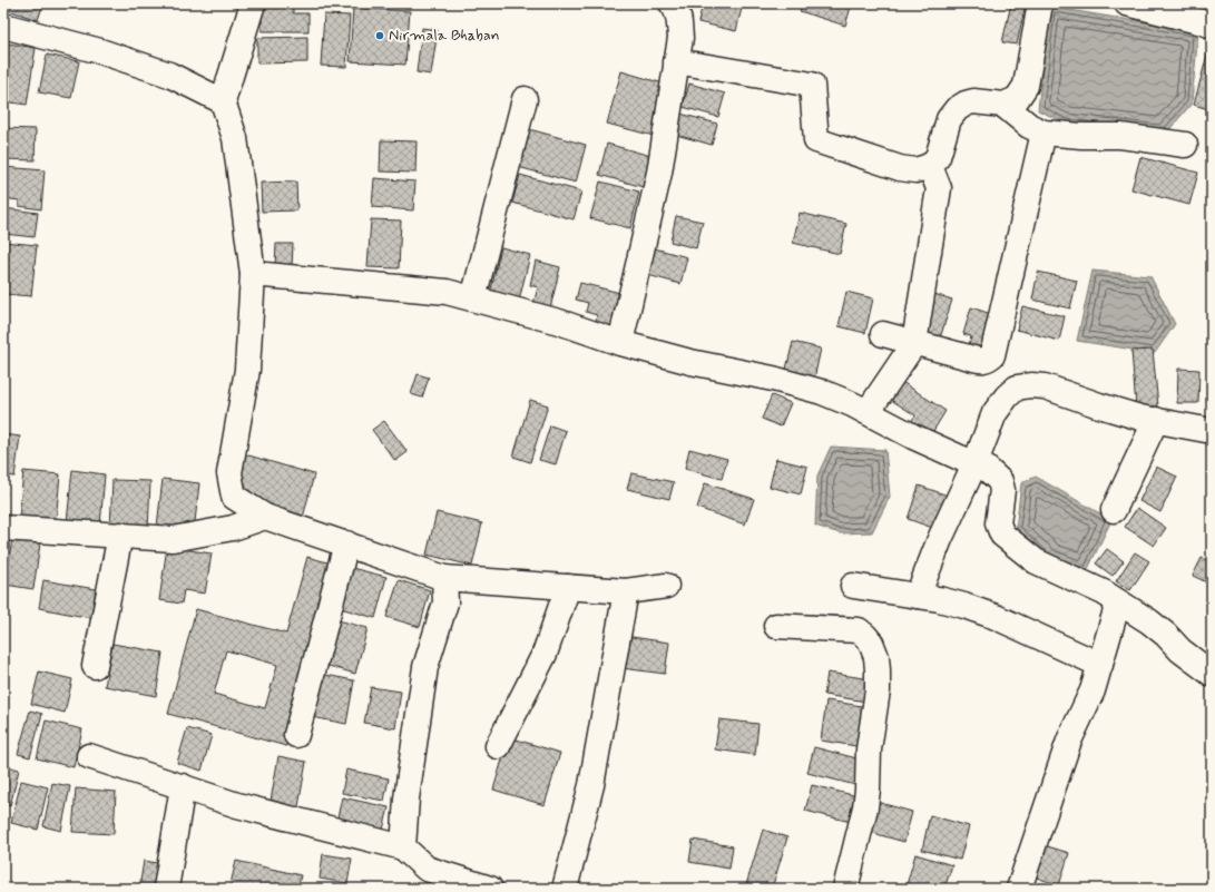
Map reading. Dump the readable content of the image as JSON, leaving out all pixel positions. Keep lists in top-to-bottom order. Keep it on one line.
{"places":["Nirmala Bhaban"]}
